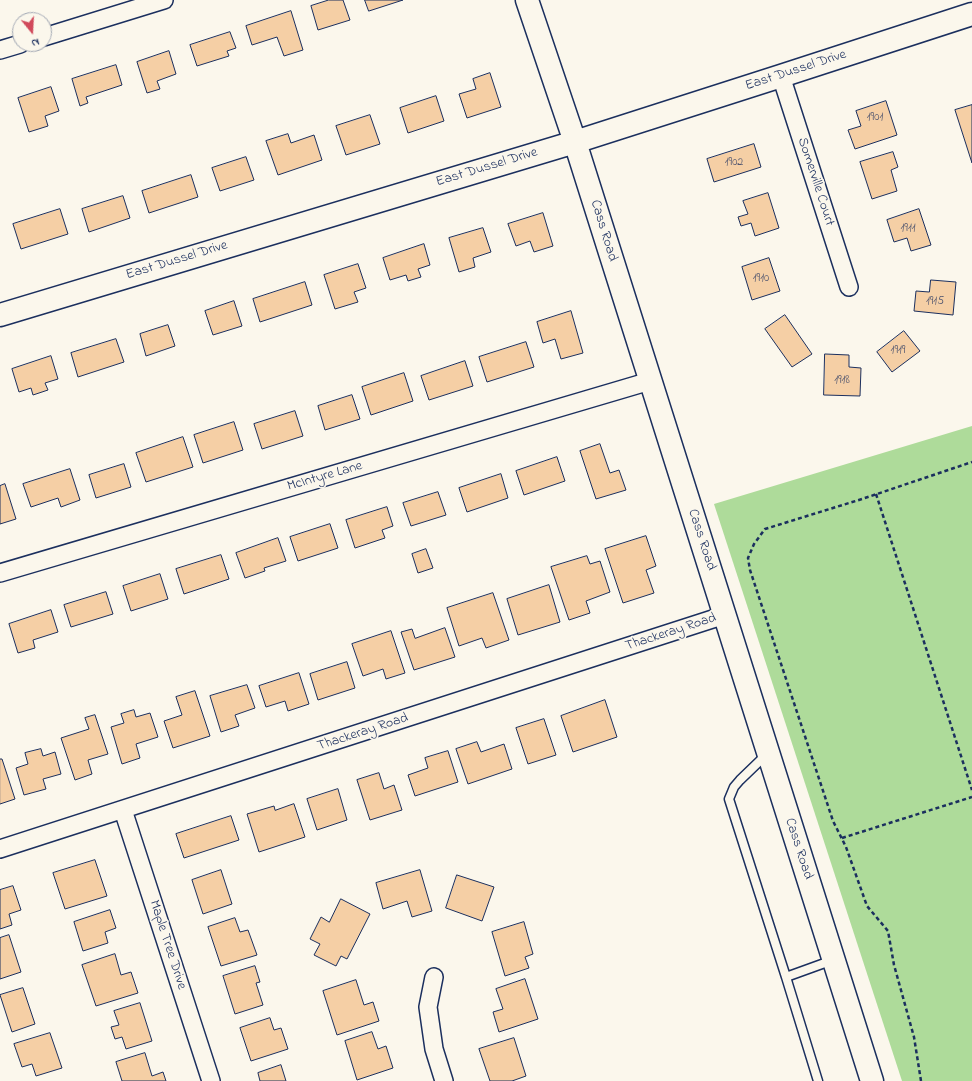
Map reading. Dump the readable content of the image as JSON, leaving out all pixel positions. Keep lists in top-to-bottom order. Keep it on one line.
{"streets":{"street":["East Dussel Drive","Somerville Court","Cass Road","McIntyre Lane","Thackeray Road","Maple Tree Drive"]},"crossings":[["East Dussel Drive","Somerville Court"],["East Dussel Drive","Cass Road"],["Cass Road","McIntyre Lane"],["Cass Road","Thackeray Road"],["Thackeray Road","Maple Tree Drive"]],"house_numbers":["1901","1902","1911","1910","1915","1919","1918"],"north":"bottom"}
